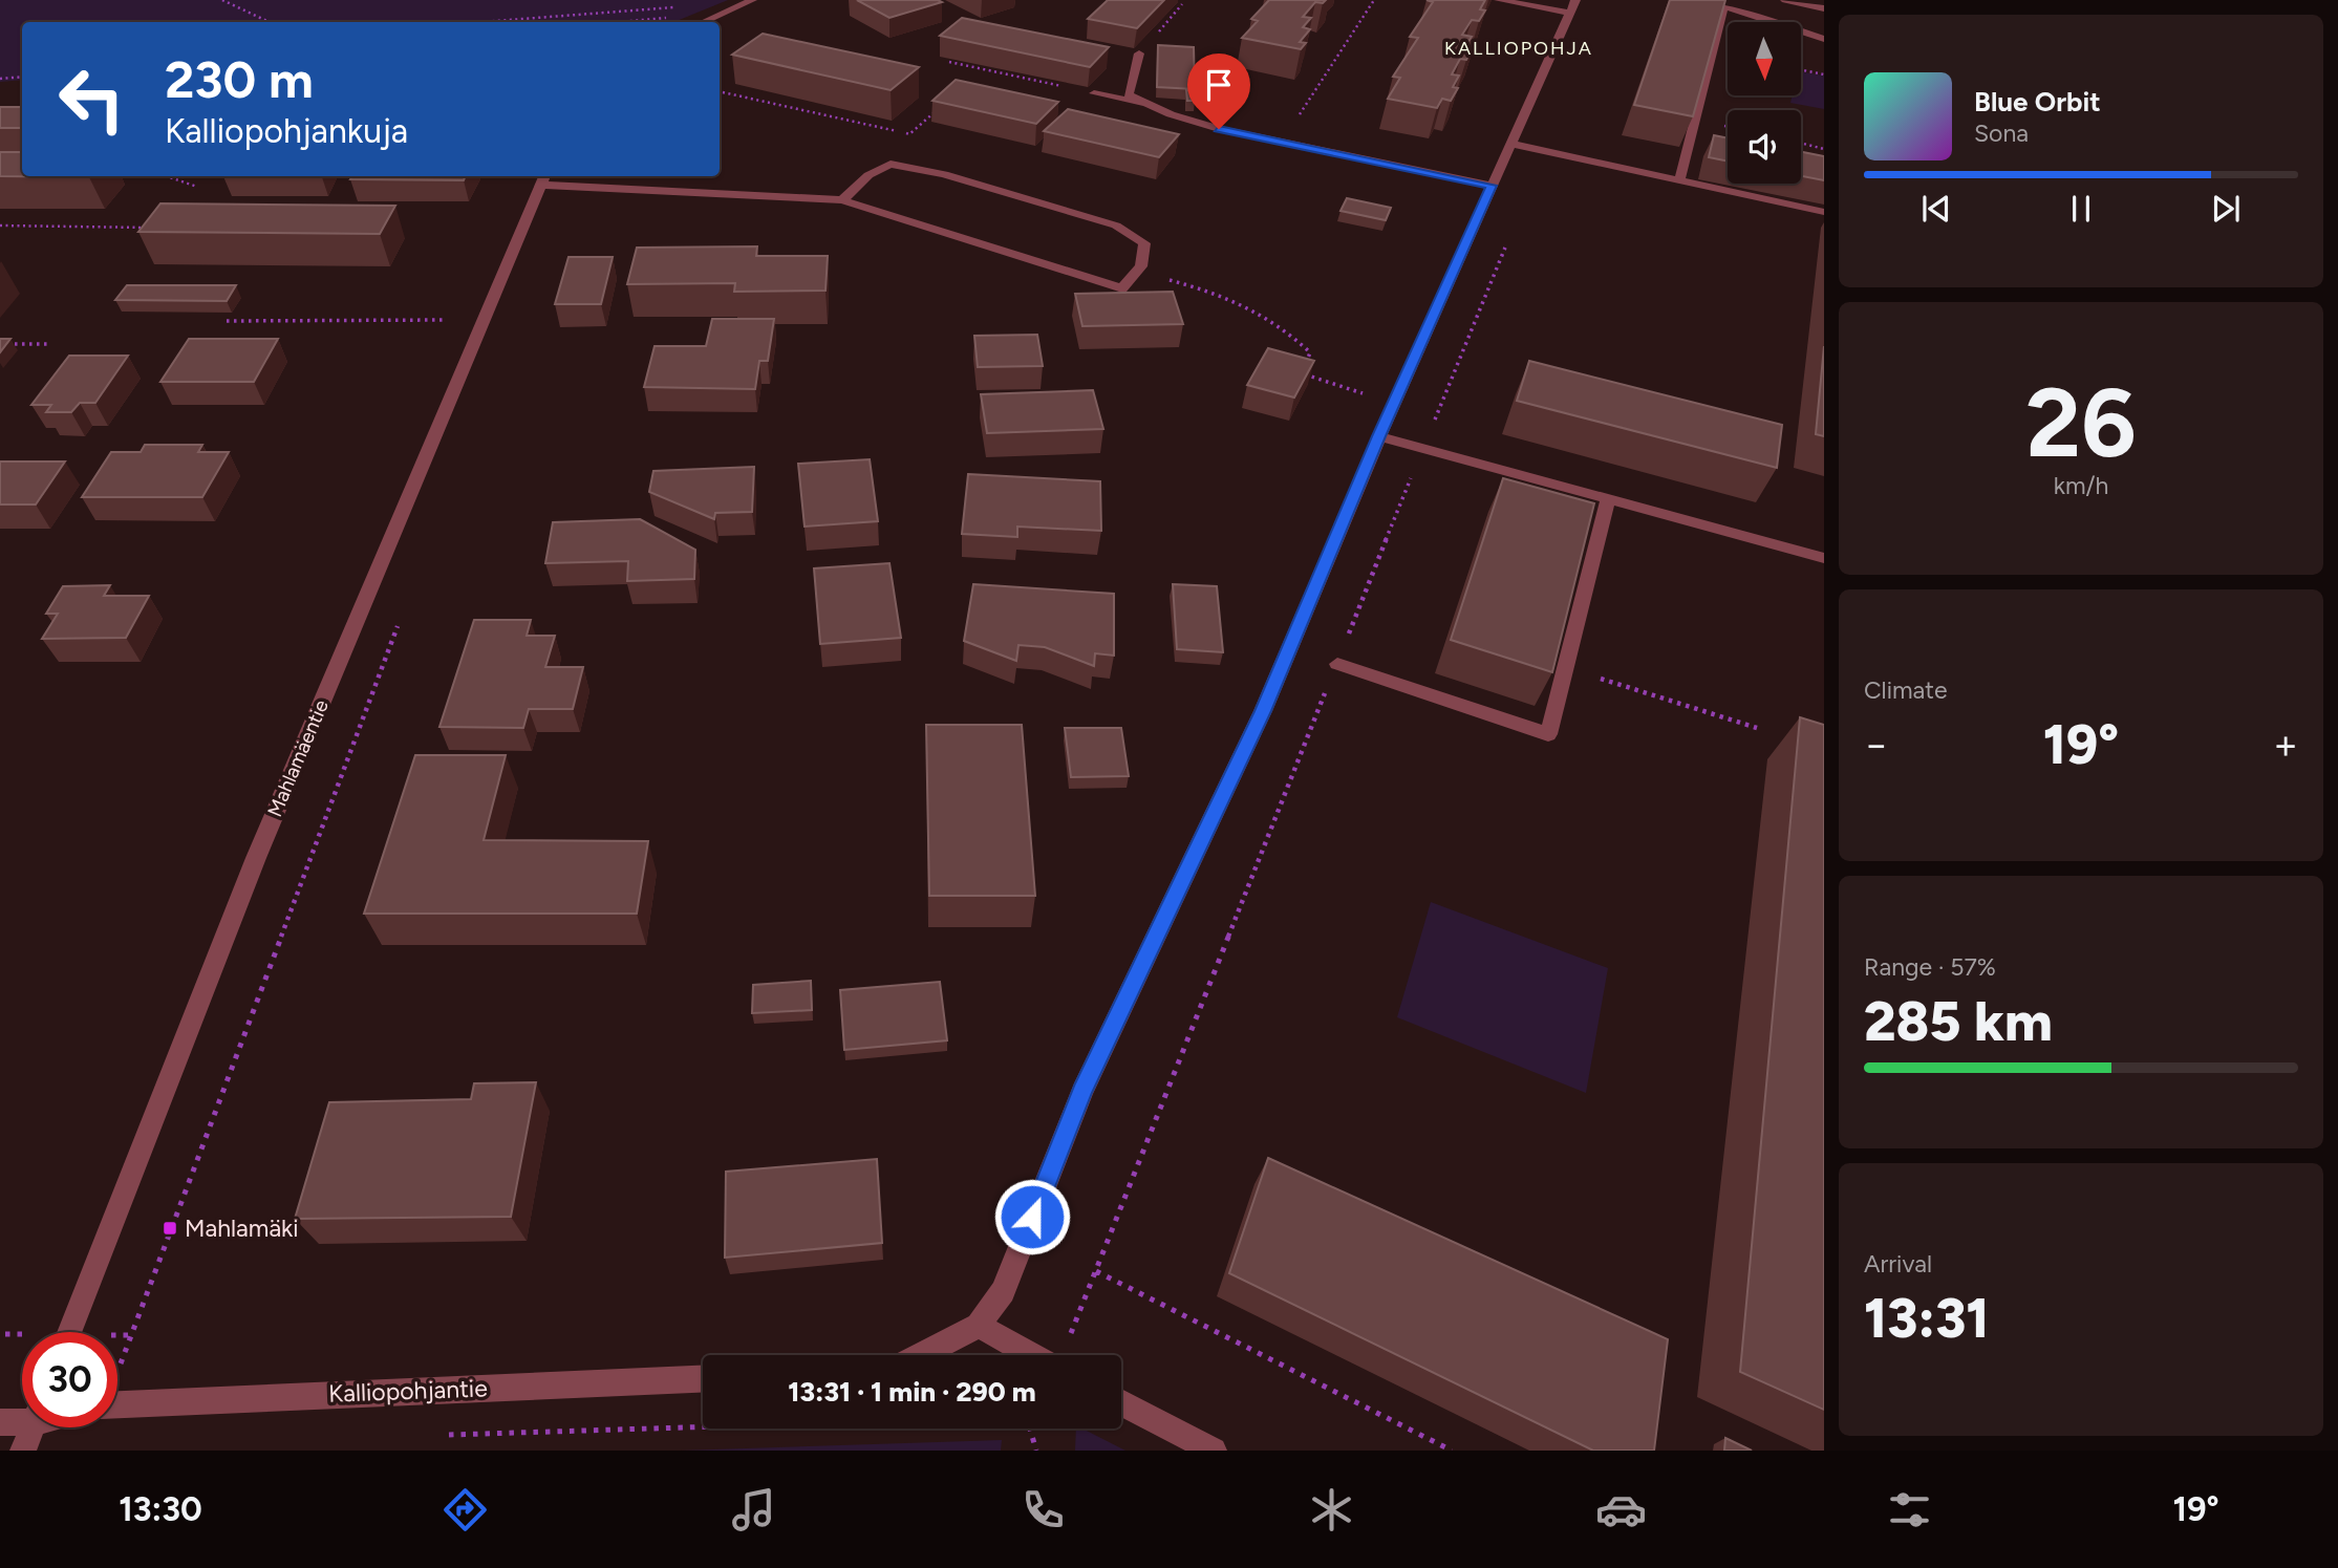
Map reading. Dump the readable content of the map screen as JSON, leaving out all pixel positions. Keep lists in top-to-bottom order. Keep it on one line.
{"streets":{"street":["Mahlamäentie","Kalliopohjantie"]},"districts":["KALLIOPOHJA"],"places":{"transit":["Mahlamäki"]},"north":"bottom","page":{"turn":["230 m","Kalliopohjankuja"],"song":["Blue Orbit","Sona"],"tile":[["26","km/h"],"Climate",["Range · 57%","285 km"],["Arrival","13:31"]],"heat":["−","19°","+"],"limit":"30","trip":"13:31 · 1 min · 290 m","tabs":["13:30","19°"]}}
